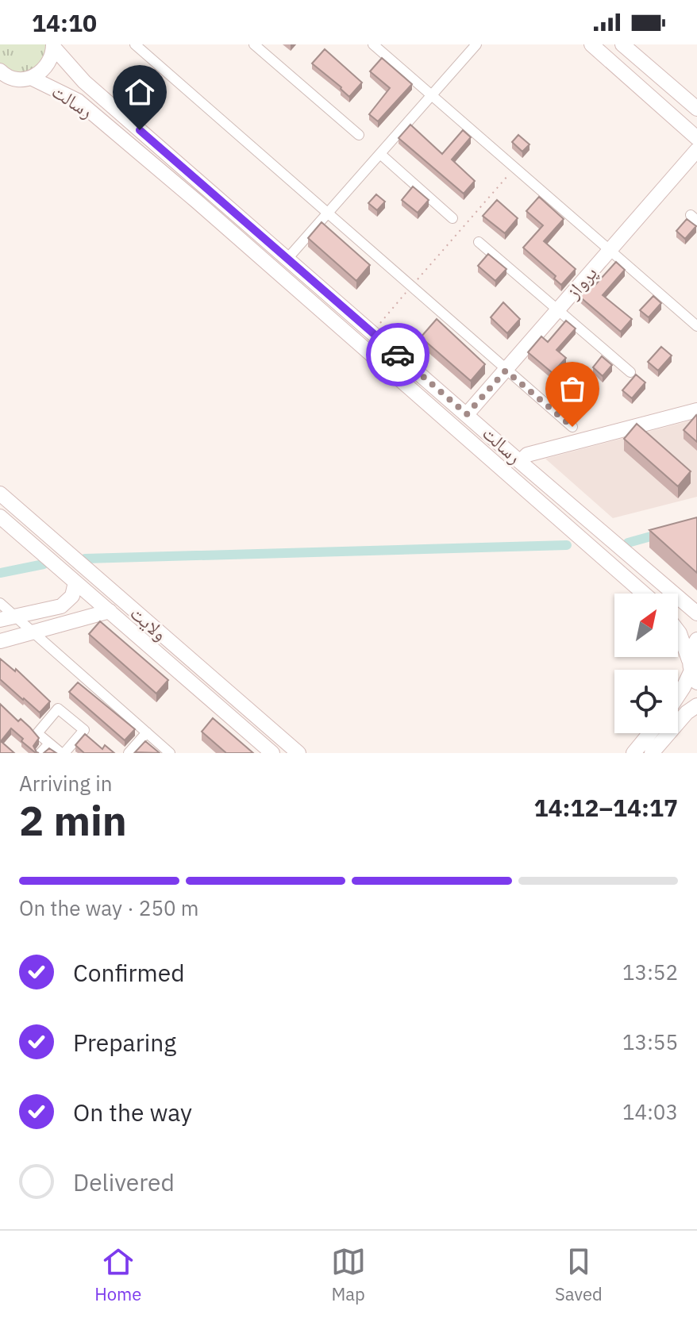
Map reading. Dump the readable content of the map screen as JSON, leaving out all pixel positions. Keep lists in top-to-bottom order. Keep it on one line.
{"streets":{"street":["رسالت","پرواز","ولایت"]},"crossings":[["رسالت","پرواز"]],"north":"top right","page":{"status":"14:10","heading":["2 min","Arriving in","14:12–14:17"],"bar":"On the way · 250 m","list":[["Confirmed","13:52"],["Preparing","13:55"],["On the way","14:03"],"Delivered"],"tabs":["Home","Map","Saved"]}}
